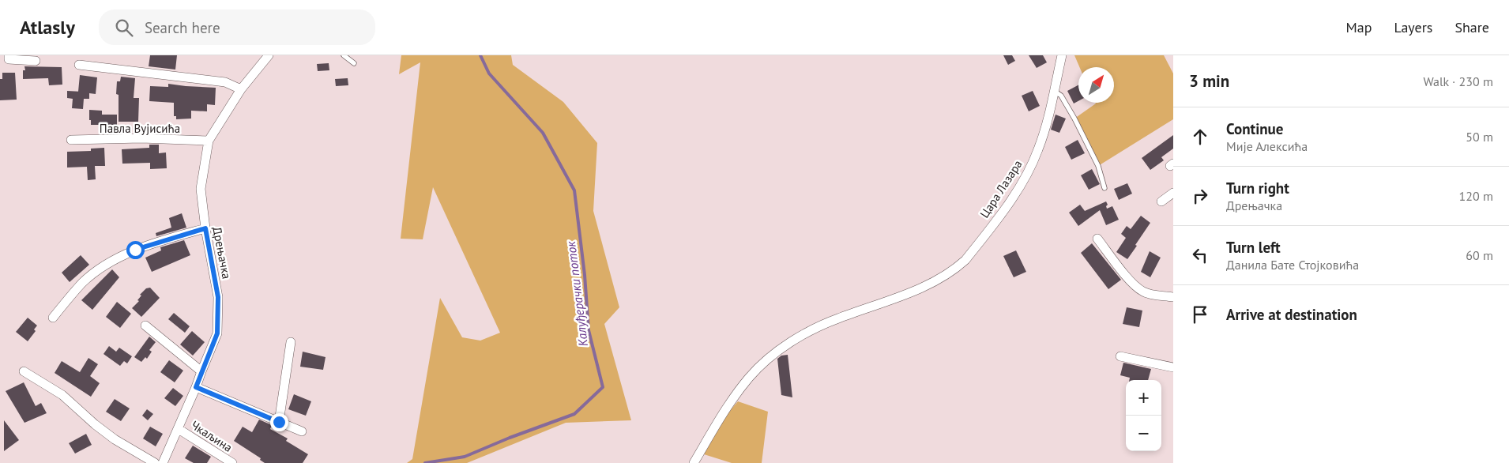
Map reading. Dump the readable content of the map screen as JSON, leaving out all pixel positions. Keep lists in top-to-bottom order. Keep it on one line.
{"streets":{"street":["Павла Вујисића","Цара Лазара","Дрењачка","Чкаљина"]},"crossings":[["Павла Вујисића","Дрењачка"],["Дрењачка","Чкаљина"]],"water":["Калуђерачки поток"],"north":"top right","page":{"header":"Atlasly","search":"Search here","nav":["Map","Layers","Share"],"heading":["3 min","Walk · 230 m"],"list":[["Continue","Мије Алексића","50 m"],["Turn right","Дрењачка","120 m"],["Turn left","Данила Бате Стојковића","60 m"],"Arrive at destination"],"map_buttons":["+","−"]}}
